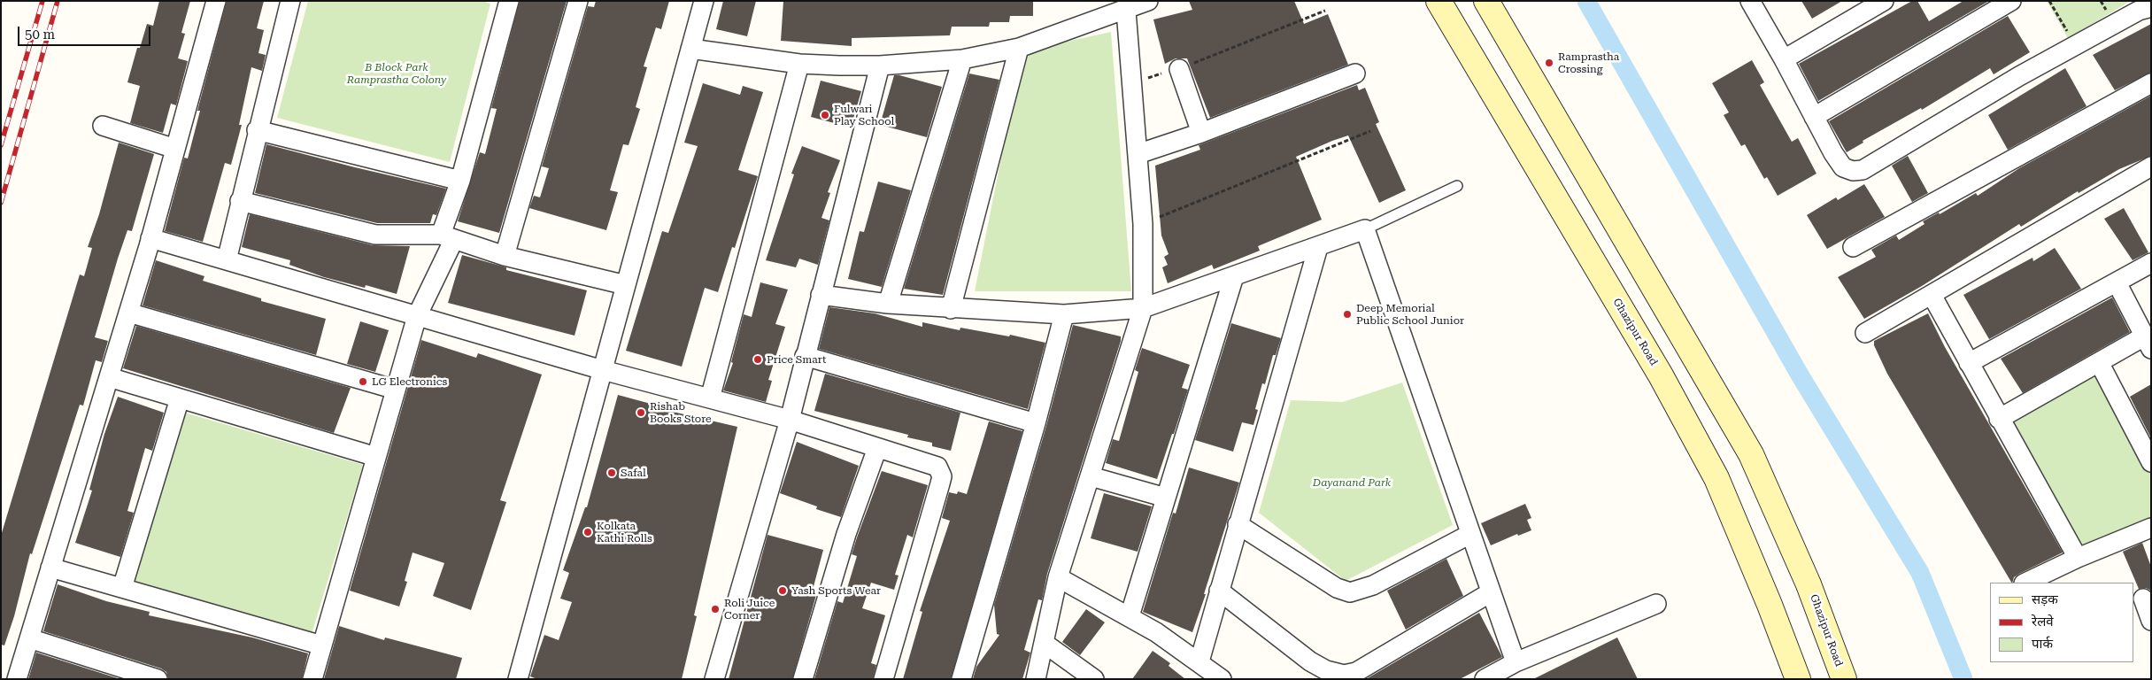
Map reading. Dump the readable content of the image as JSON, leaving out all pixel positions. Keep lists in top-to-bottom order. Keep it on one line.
{"streets":{"main road":["Ghazipur Road"]},"parks":["B Block Park Ramprastha Colony","Dayanand Park"],"places":["Ramprastha Crossing","Fulwari Play School","Deep Memorial Public School Junior","Price Smart","LG Electronics","Rishab Books Store","Safal","Kolkata Kathi Rolls","Yash Sports Wear","Roli Juice Corner"],"legend":["सड़क","रेलवे","पार्क"],"scale_bar":"50 m"}
